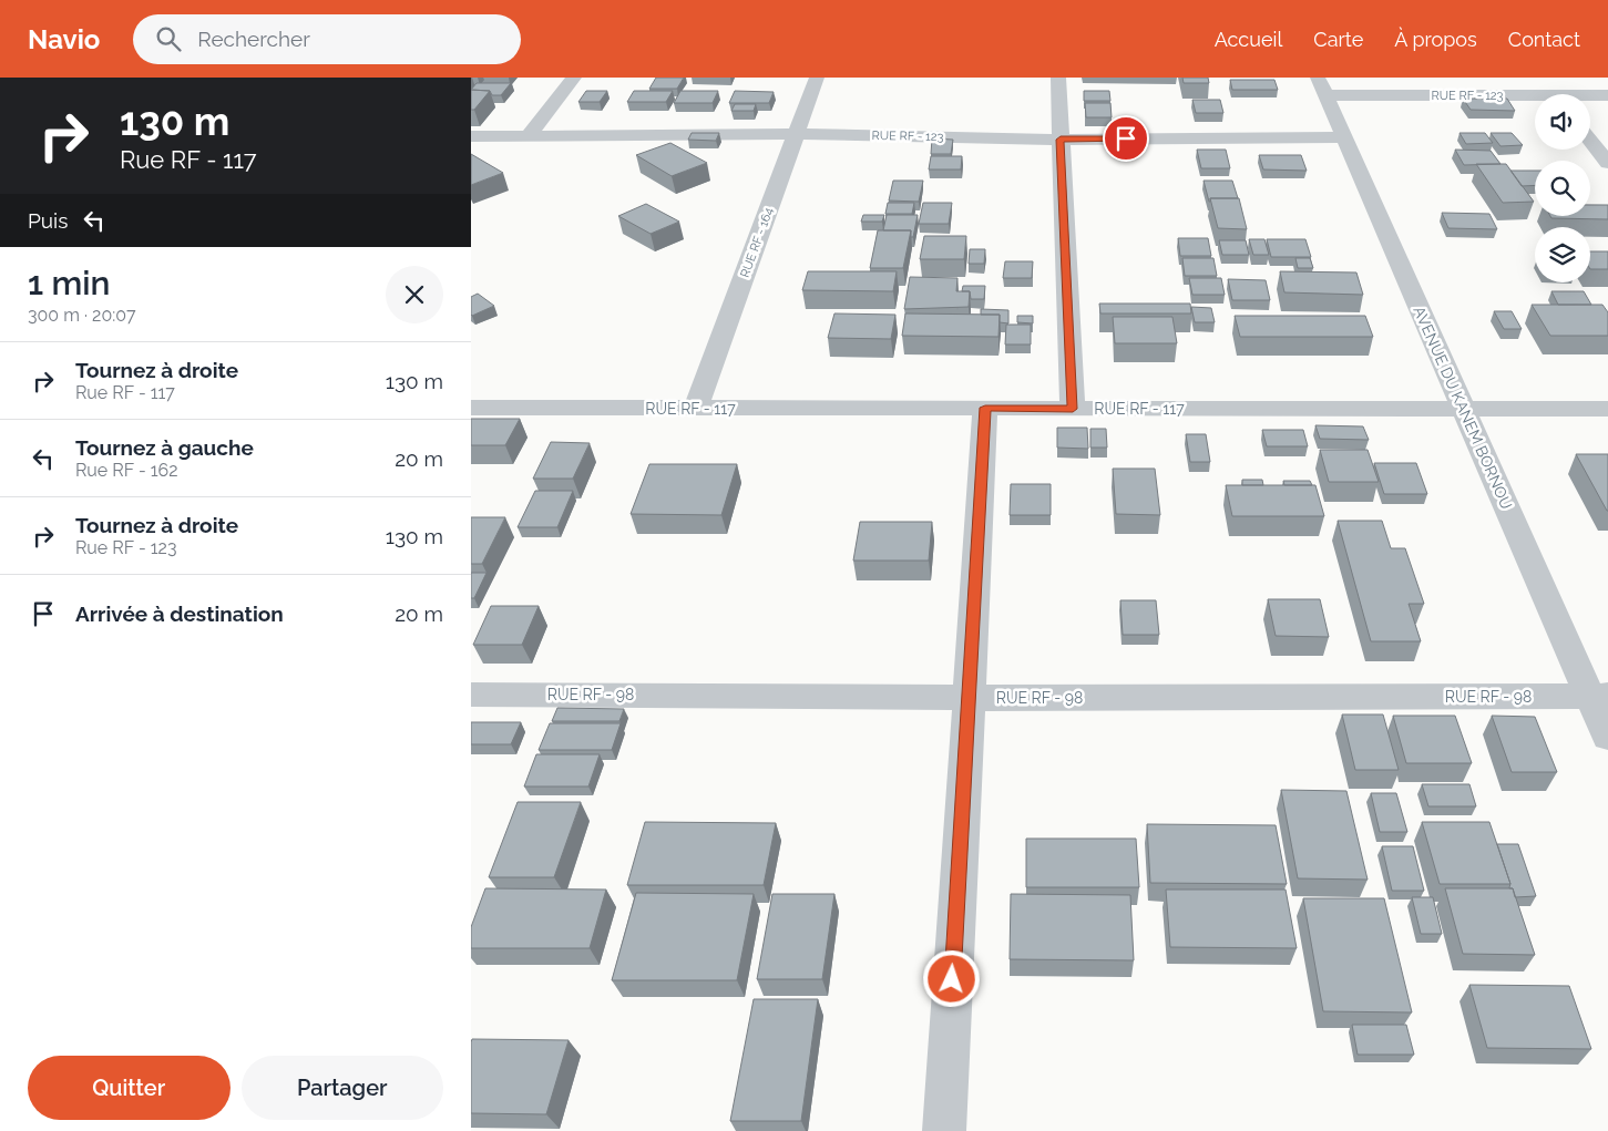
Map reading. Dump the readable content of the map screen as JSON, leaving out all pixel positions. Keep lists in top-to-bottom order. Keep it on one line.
{"streets":{"street":["RUE RF - 123","RUE RF - 164","AVENUE DU KANEM BORNOU","RUE RF - 117","RUE RF - 98"]},"crossings":[["RUE RF - 123","RUE RF - 164"],["RUE RF - 123","AVENUE DU KANEM BORNOU"],["RUE RF - 164","RUE RF - 117"],["AVENUE DU KANEM BORNOU","RUE RF - 117"],["AVENUE DU KANEM BORNOU","RUE RF - 98"]],"page":{"header":"Navio","search":"Rechercher","nav":["Accueil","Carte","À propos","Contact"],"turn":["130 m","Rue RF - 117"],"then":"Puis","heading":["1 min","300 m · 20:07"],"list":[{"name":"Tournez à droite","note":"Rue RF - 117","value":"130 m"},{"name":"Tournez à gauche","note":"Rue RF - 162","value":"20 m"},{"name":"Tournez à droite","note":"Rue RF - 123","value":"130 m"},{"name":"Arrivée à destination","value":"20 m"}],"buttons":["Quitter","Partager"]}}
